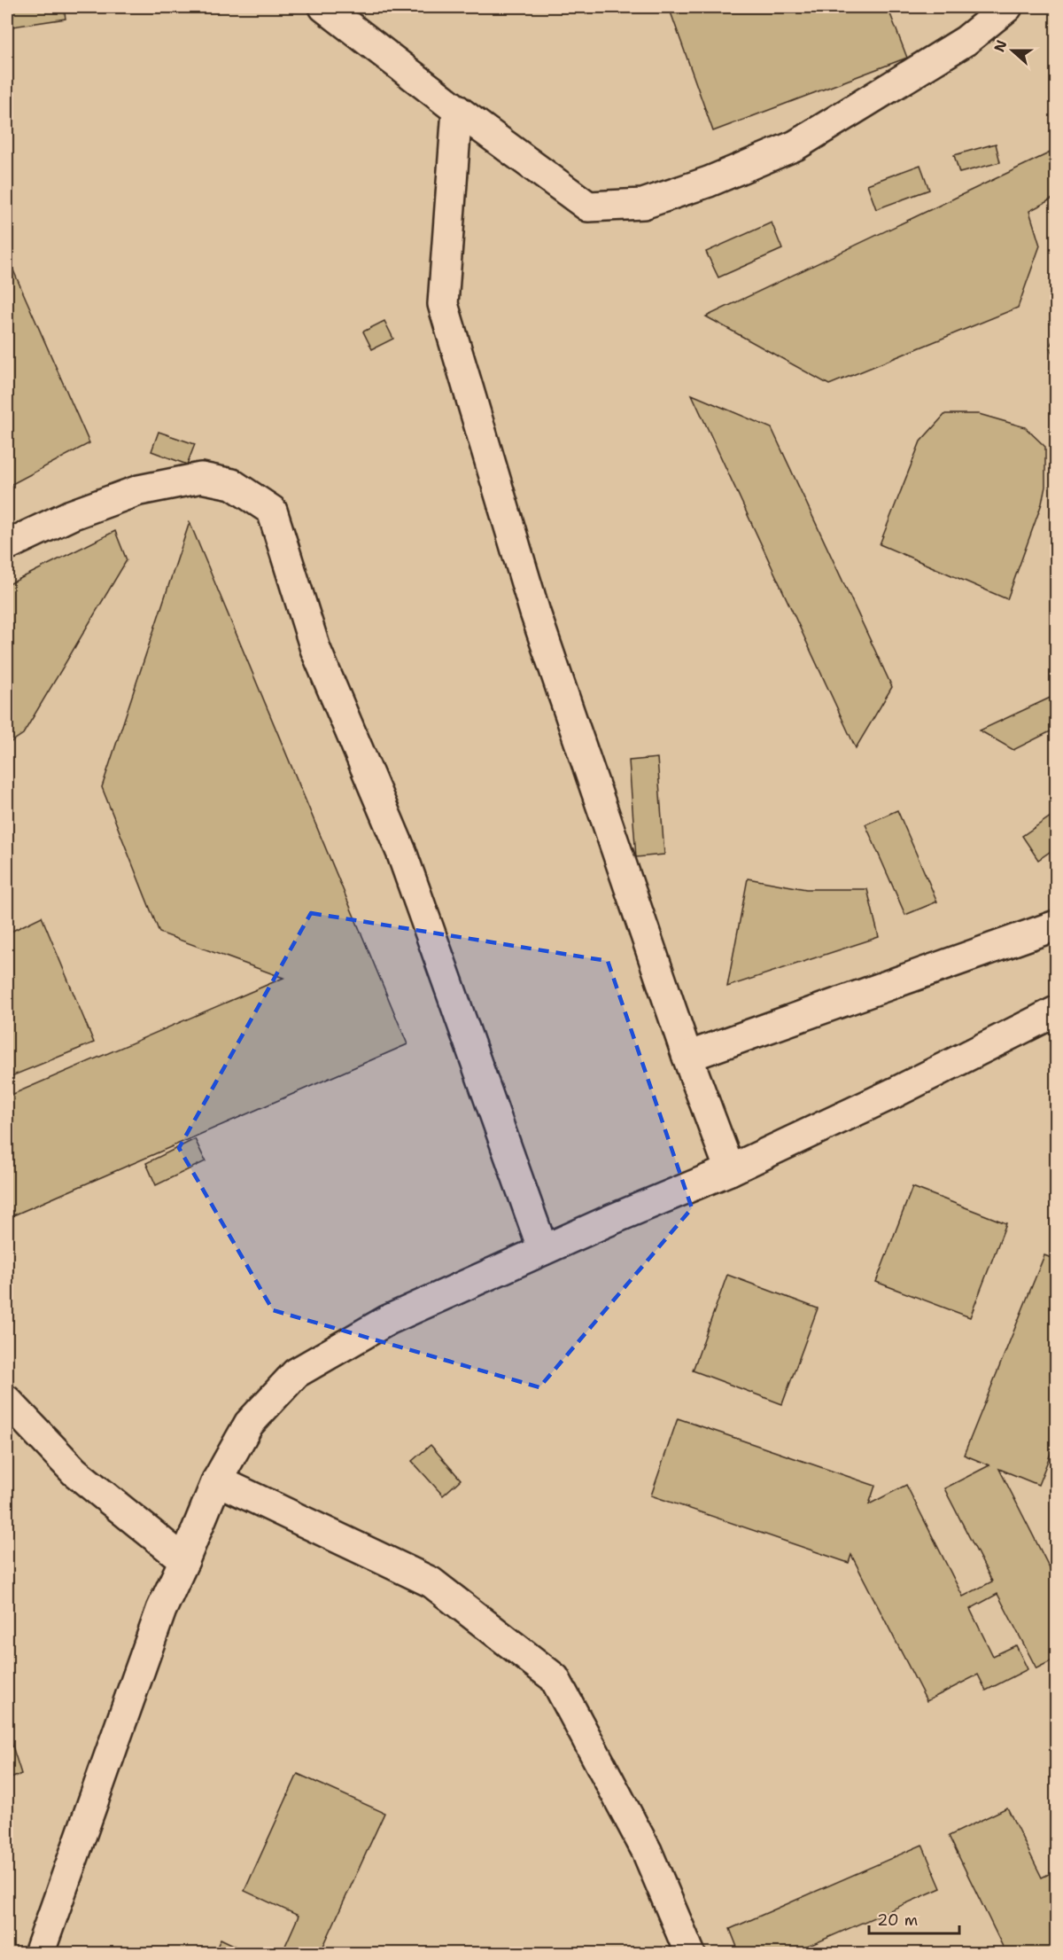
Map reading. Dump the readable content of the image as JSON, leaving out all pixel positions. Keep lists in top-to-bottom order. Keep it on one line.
{"scale_bar":"20 m","north":"left"}
